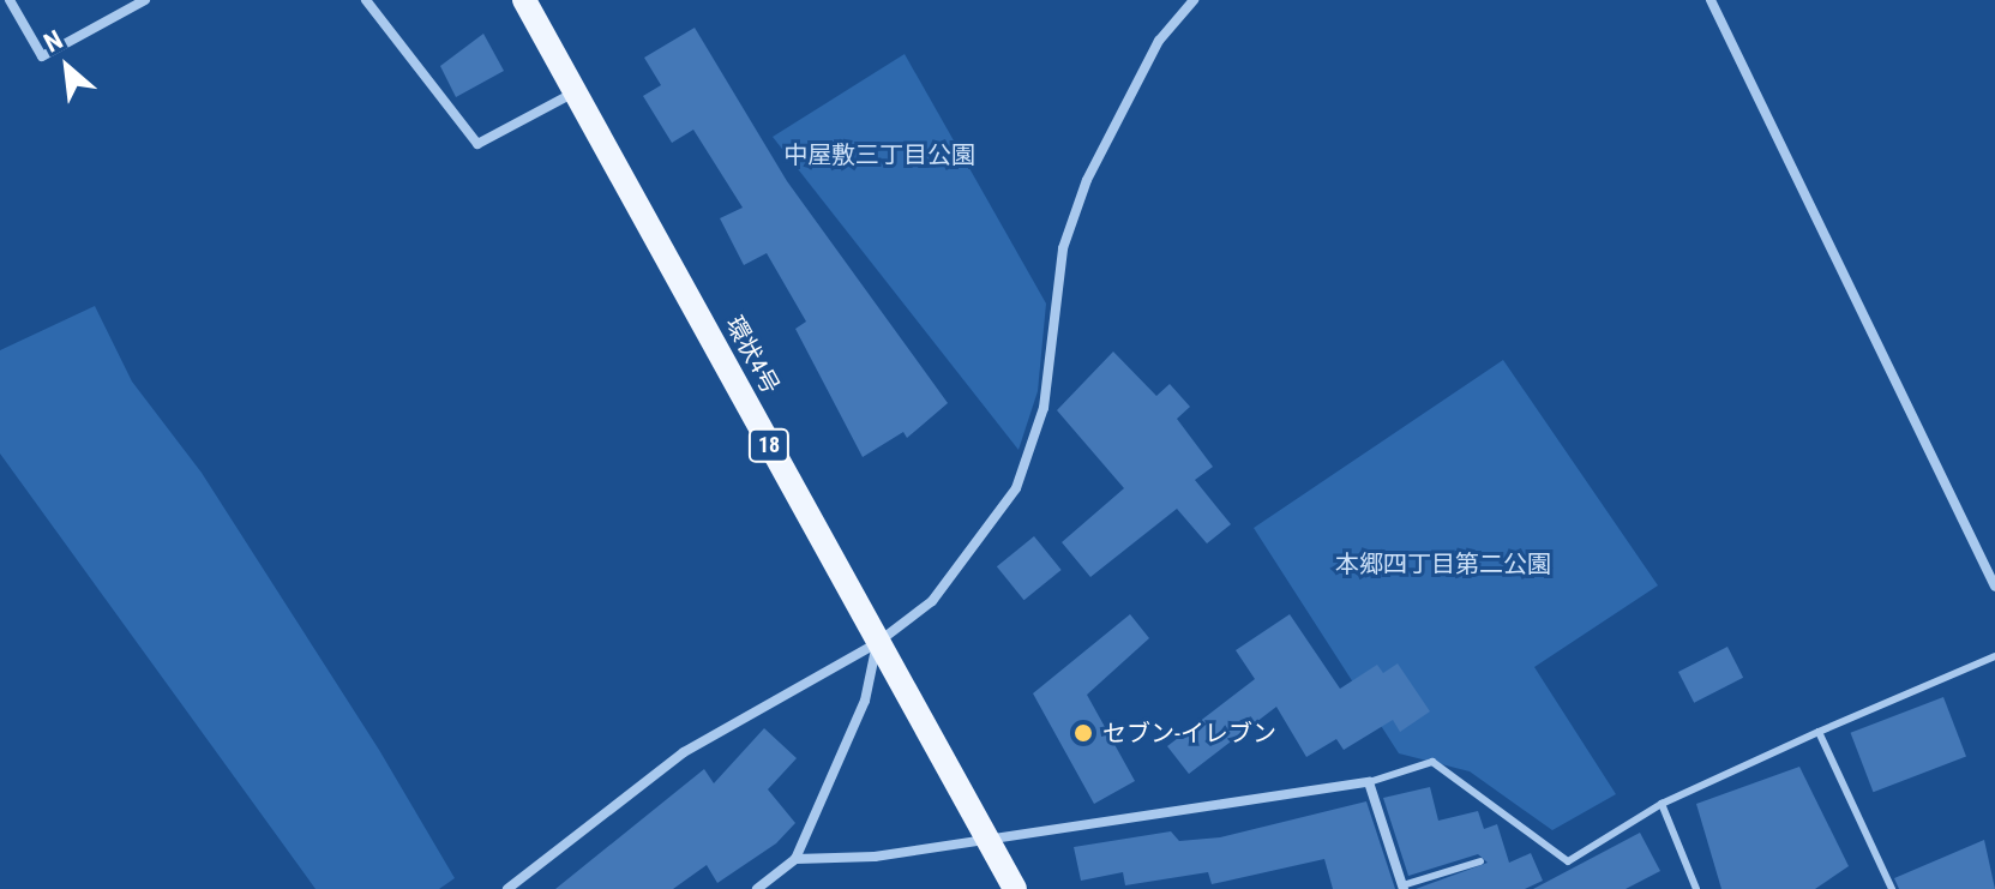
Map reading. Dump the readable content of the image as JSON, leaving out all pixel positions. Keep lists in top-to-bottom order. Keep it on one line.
{"streets":{"main road":["環状4号","18"]},"parks":["中屋敷三丁目公園","本郷四丁目第二公園"],"places":["セブン-イレブン"],"north":"top left"}
